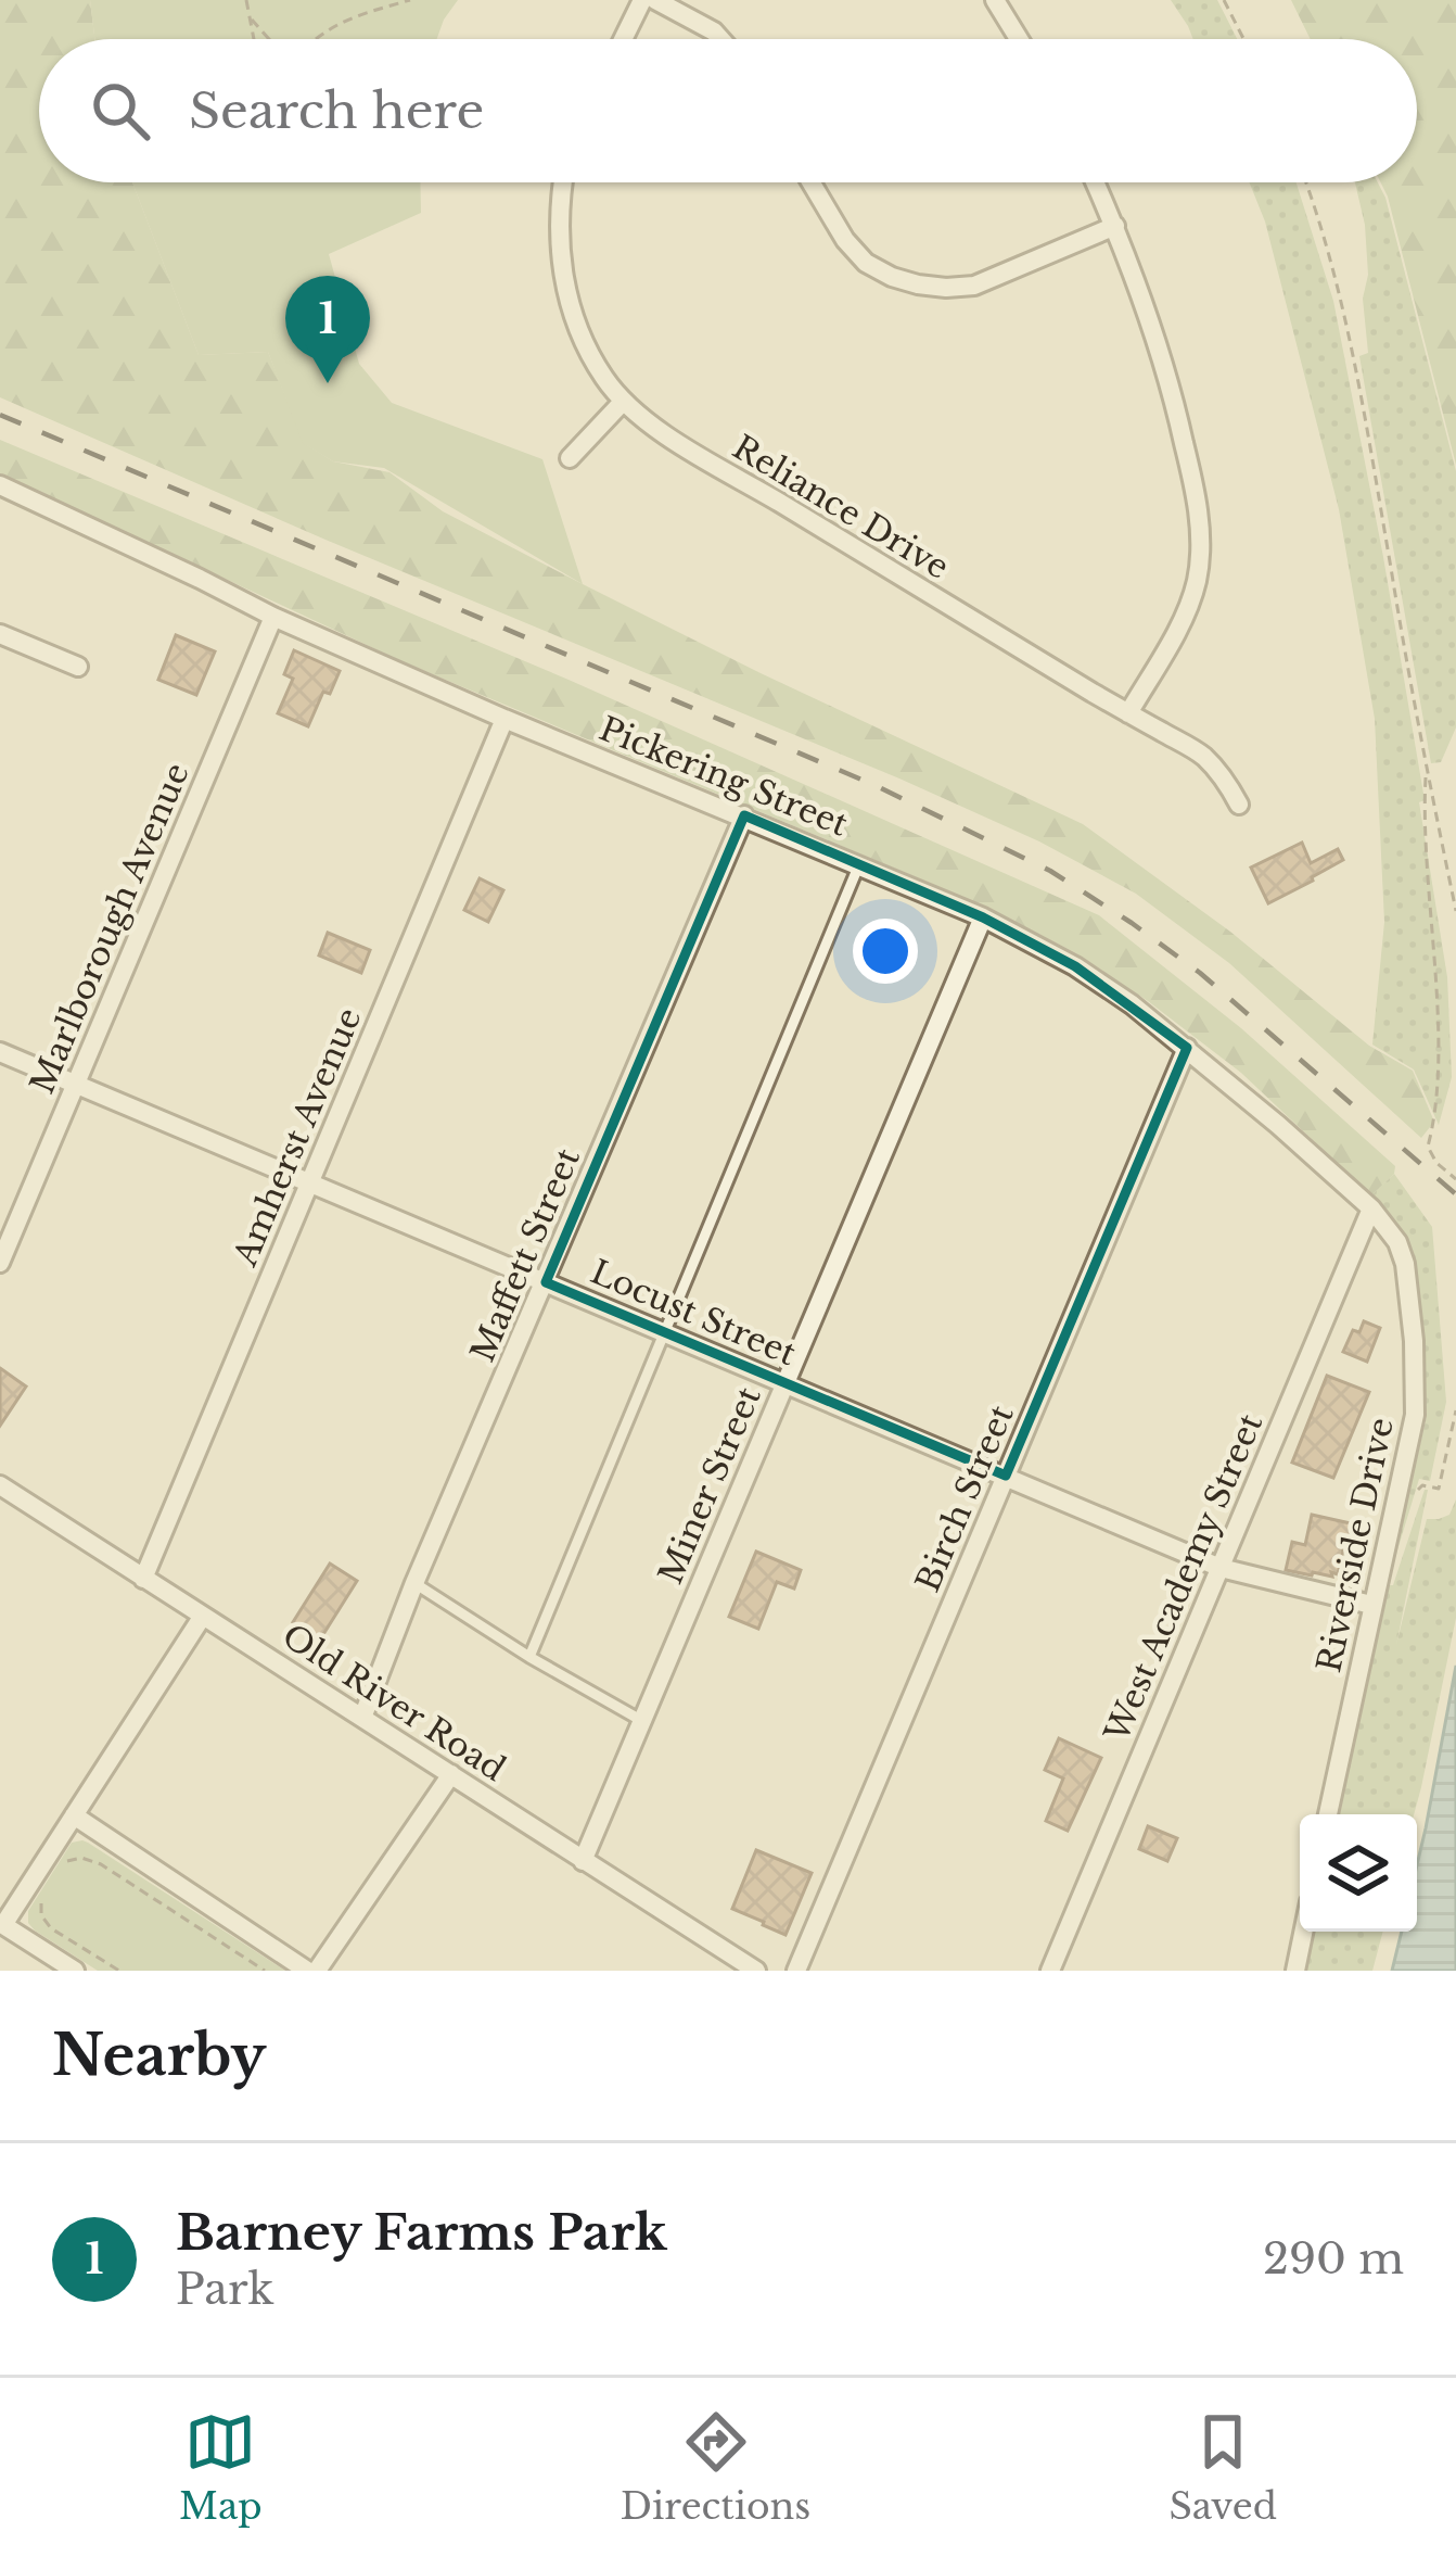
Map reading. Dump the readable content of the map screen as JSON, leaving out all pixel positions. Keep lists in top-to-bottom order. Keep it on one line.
{"streets":{"street":["Reliance Drive","Pickering Street","Marlborough Avenue","Amherst Avenue","Maffett Street","Locust Street","Miner Street","Birch Street","Riverside Drive","West Academy Street","Old River Road"]},"crossings":[["Pickering Street","Marlborough Avenue"],["Pickering Street","Amherst Avenue"],["Pickering Street","Maffett Street"],["Pickering Street","Miner Street"],["Pickering Street","Birch Street"],["Pickering Street","Riverside Drive"],["Pickering Street","West Academy Street"],["Marlborough Avenue","Locust Street"],["Amherst Avenue","Locust Street"],["Amherst Avenue","Old River Road"],["Maffett Street","Locust Street"],["Maffett Street","Old River Road"],["Locust Street","Miner Street"],["Locust Street","Birch Street"],["Locust Street","Riverside Drive"],["Locust Street","West Academy Street"],["Miner Street","Old River Road"],["Riverside Drive","West Academy Street"]],"page":{"search":"Search here","pins":"1","heading":"Nearby","list":[{"mark":"1","name":"Barney Farms Park","note":"Park","value":"290 m"}],"nav":["Map","Directions","Saved"]}}
